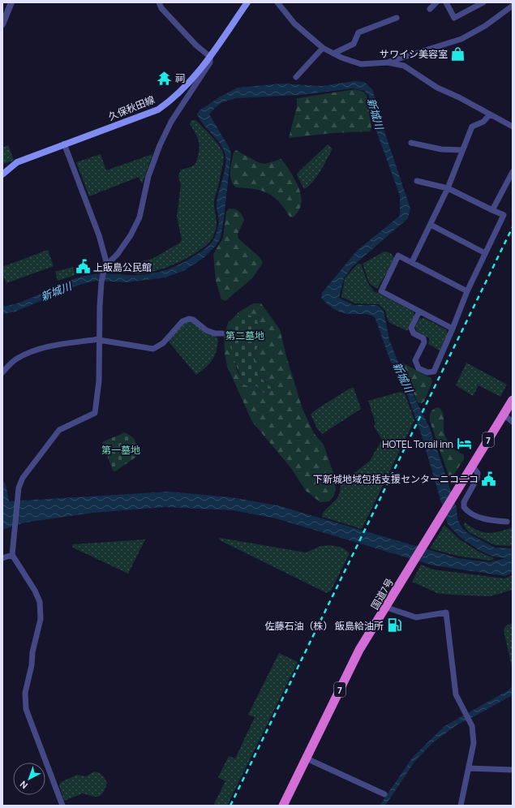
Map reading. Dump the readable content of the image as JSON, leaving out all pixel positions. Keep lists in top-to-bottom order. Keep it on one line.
{"streets":{"highway":["7","国道7号"],"main road":["久保秋田線"]},"water":["新城川"],"parks":["第二墓地","第一墓地"],"places":{"shop":["サワイシ美容室"],"temple":["祠"],"public building":["上飯島公民館","下新城地域包括支援センターニコニコ"],"hotel":["HOTEL Torail inn"],"fuel station":["佐藤石油（株） 飯島給油所"]},"north":"bottom left"}
